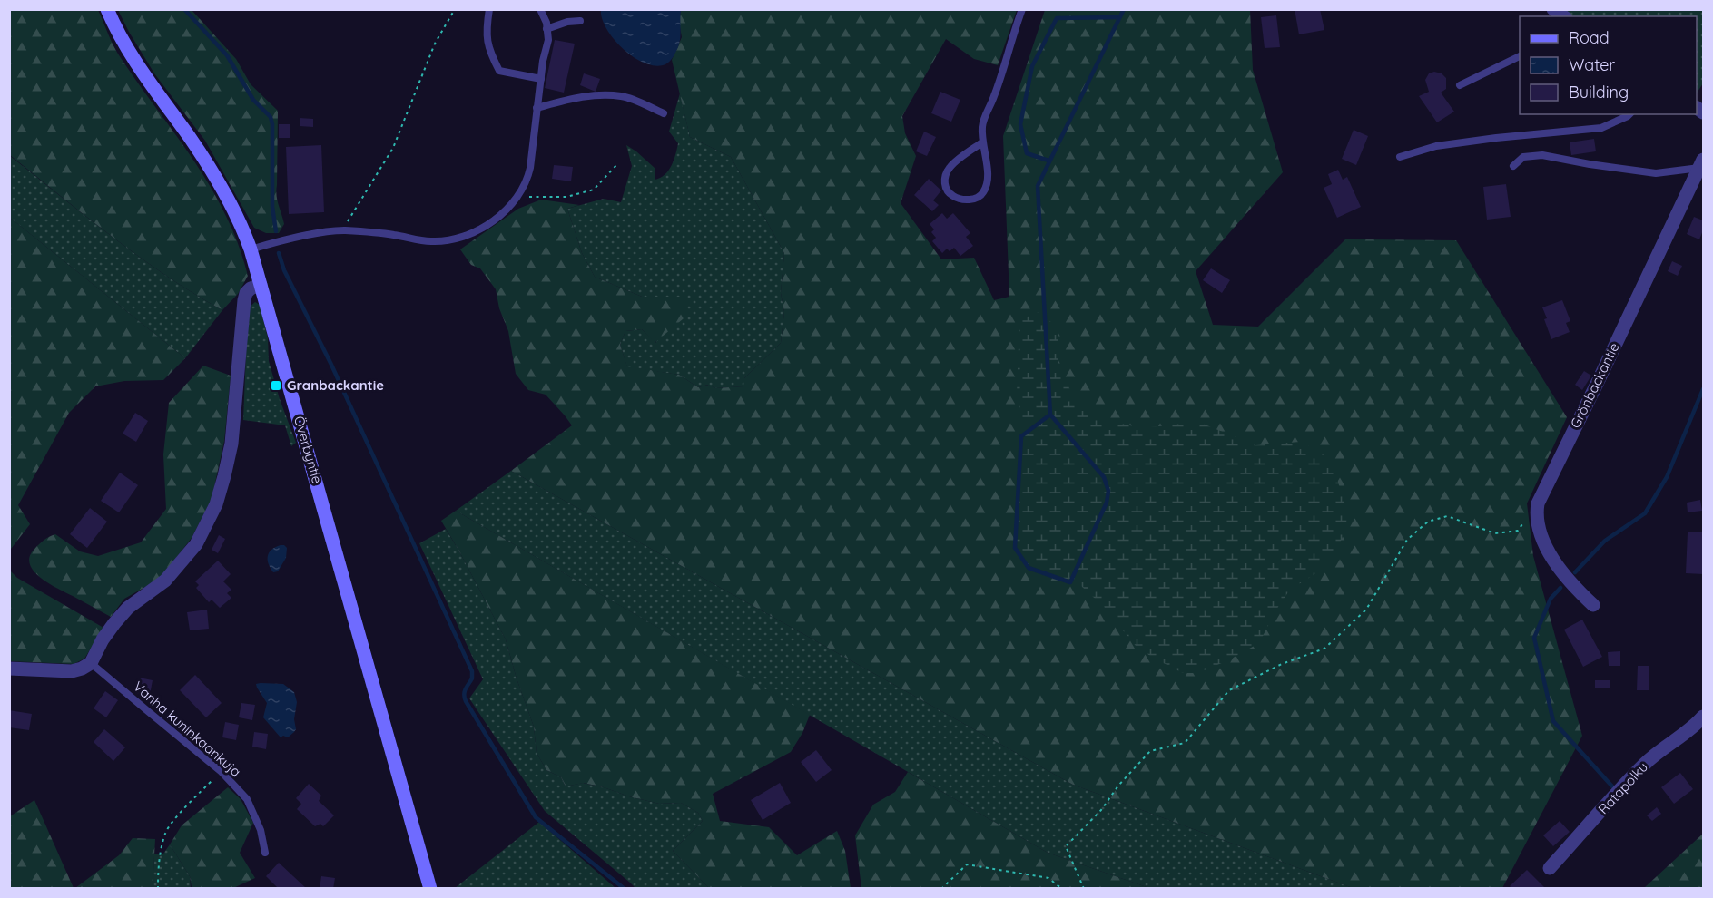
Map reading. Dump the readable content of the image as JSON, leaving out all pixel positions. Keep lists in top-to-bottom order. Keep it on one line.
{"streets":{"street":["Grönbackantie","Överbyntie","Ratapolku"],"lane":["Vanha kuninkaankuja"]},"places":{"transit":["Granbackantie"]},"legend":["Road","Water","Building"]}
